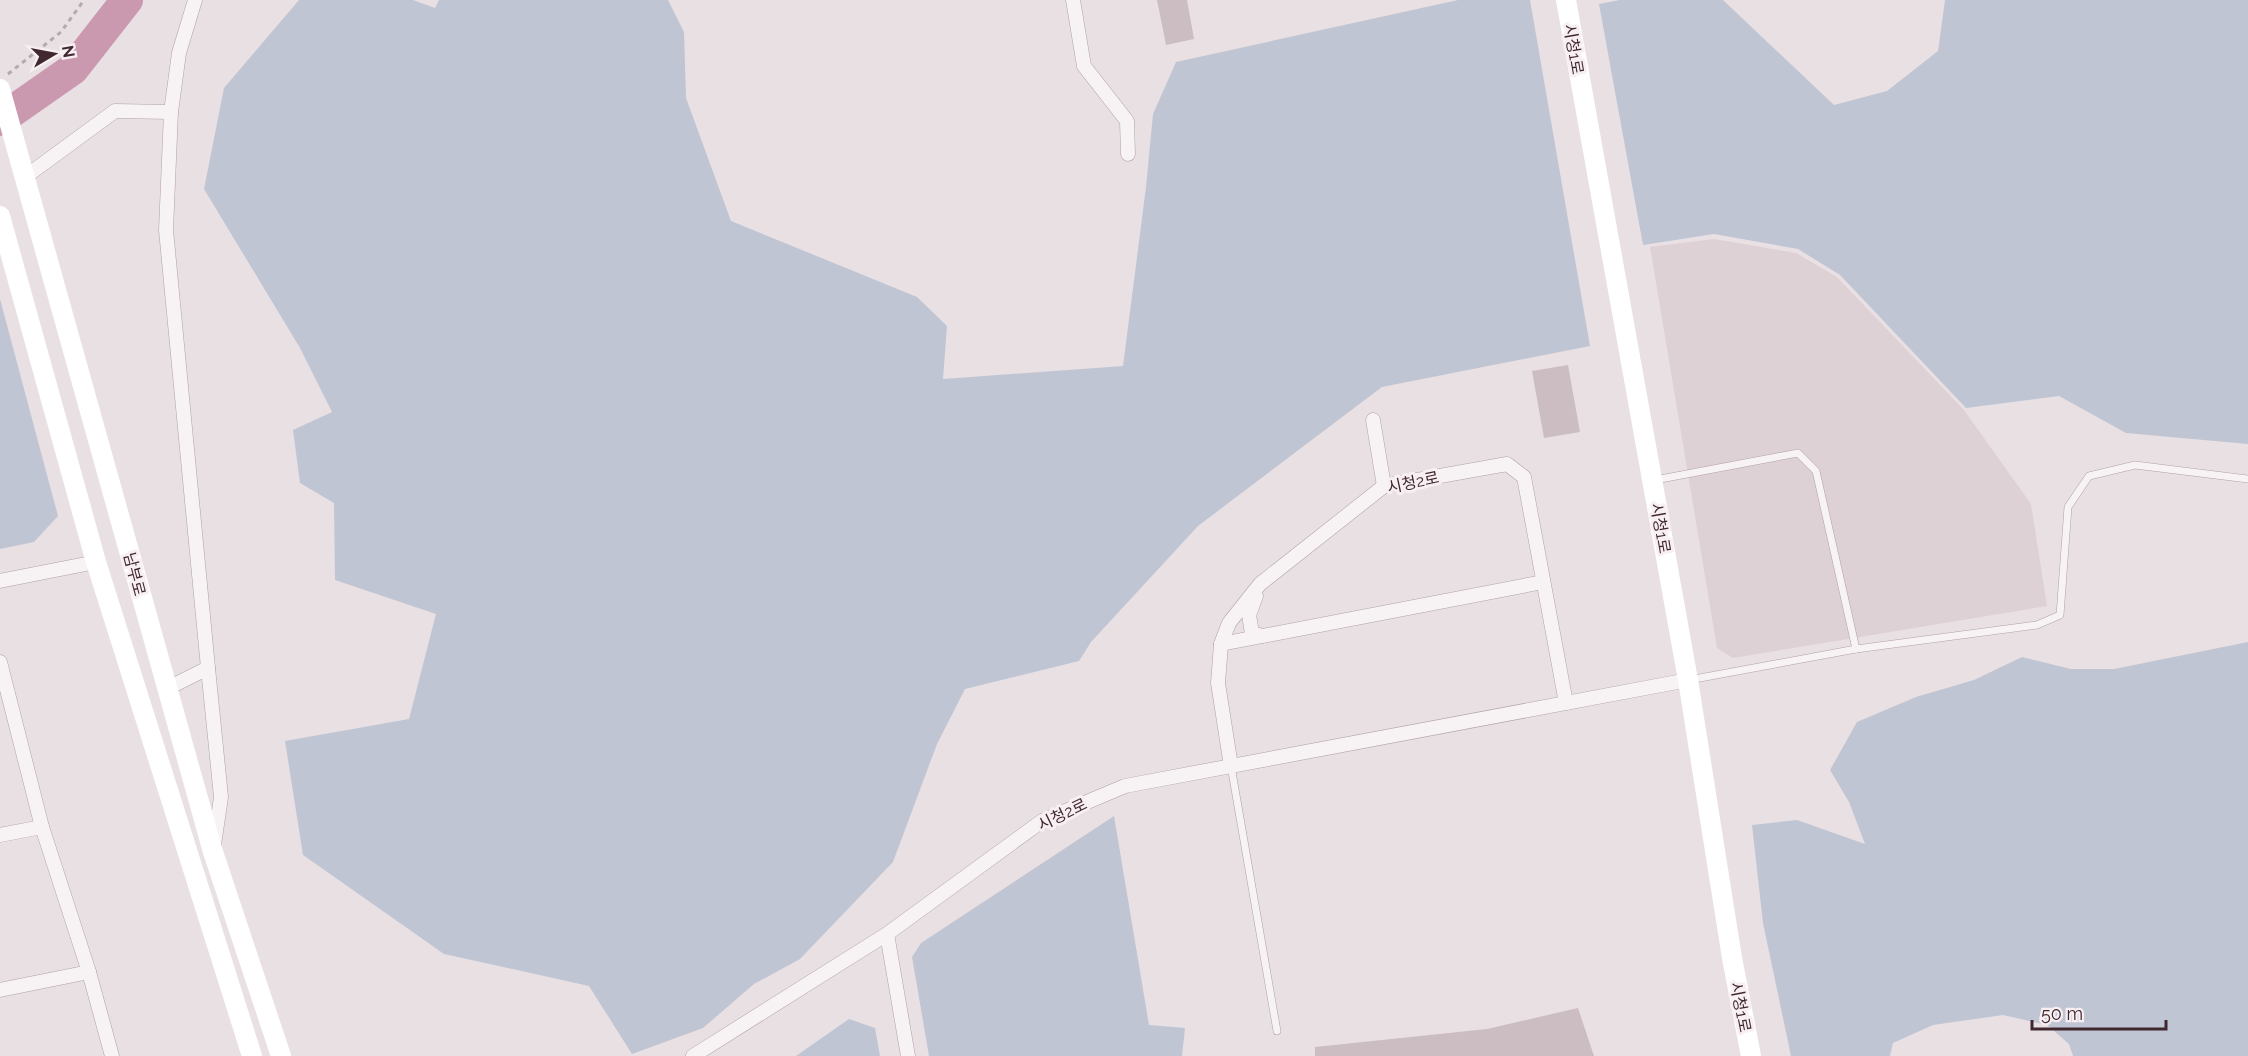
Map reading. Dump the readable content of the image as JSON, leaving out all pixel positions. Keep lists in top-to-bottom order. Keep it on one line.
{"streets":{"main road":["시청1로","남부로"],"street":["시청2로"]},"crossings":[["시청1로","시청2로"]],"scale_bar":"50 m","north":"right"}
